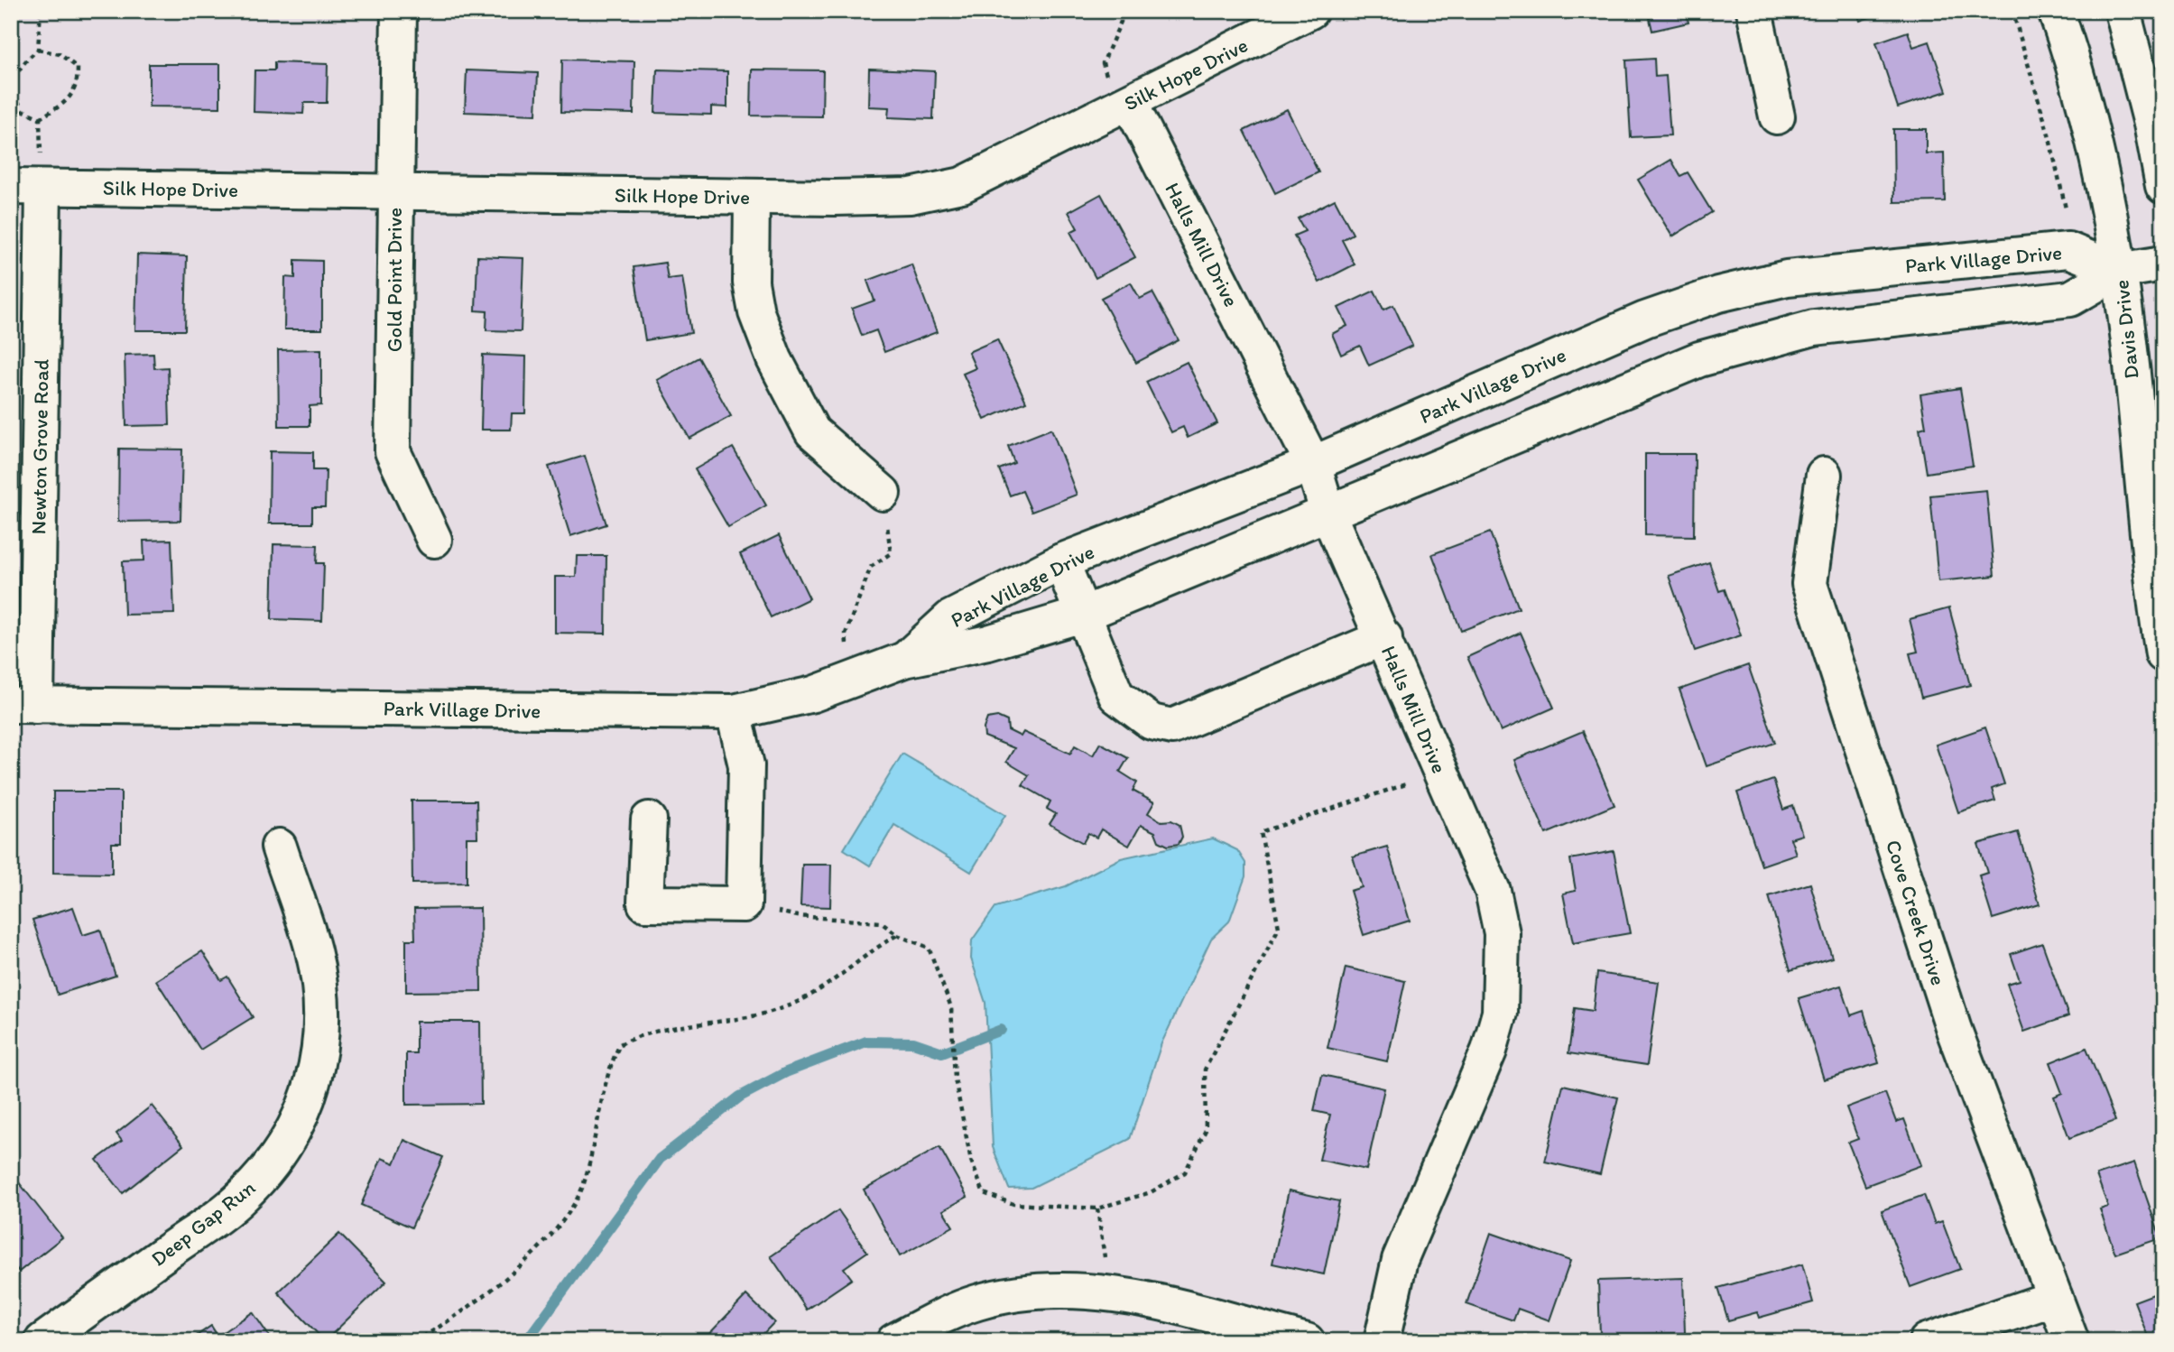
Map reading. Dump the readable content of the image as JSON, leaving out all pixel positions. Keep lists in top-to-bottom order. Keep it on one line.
{"streets":{"street":["Silk Hope Drive","Halls Mill Drive","Park Village Drive","Gold Point Drive","Davis Drive","Newton Grove Road","Cove Creek Drive","Deep Gap Run"]},"crossings":[["Silk Hope Drive","Halls Mill Drive"],["Silk Hope Drive","Gold Point Drive"],["Silk Hope Drive","Newton Grove Road"],["Halls Mill Drive","Park Village Drive"],["Park Village Drive","Davis Drive"],["Park Village Drive","Newton Grove Road"]]}
